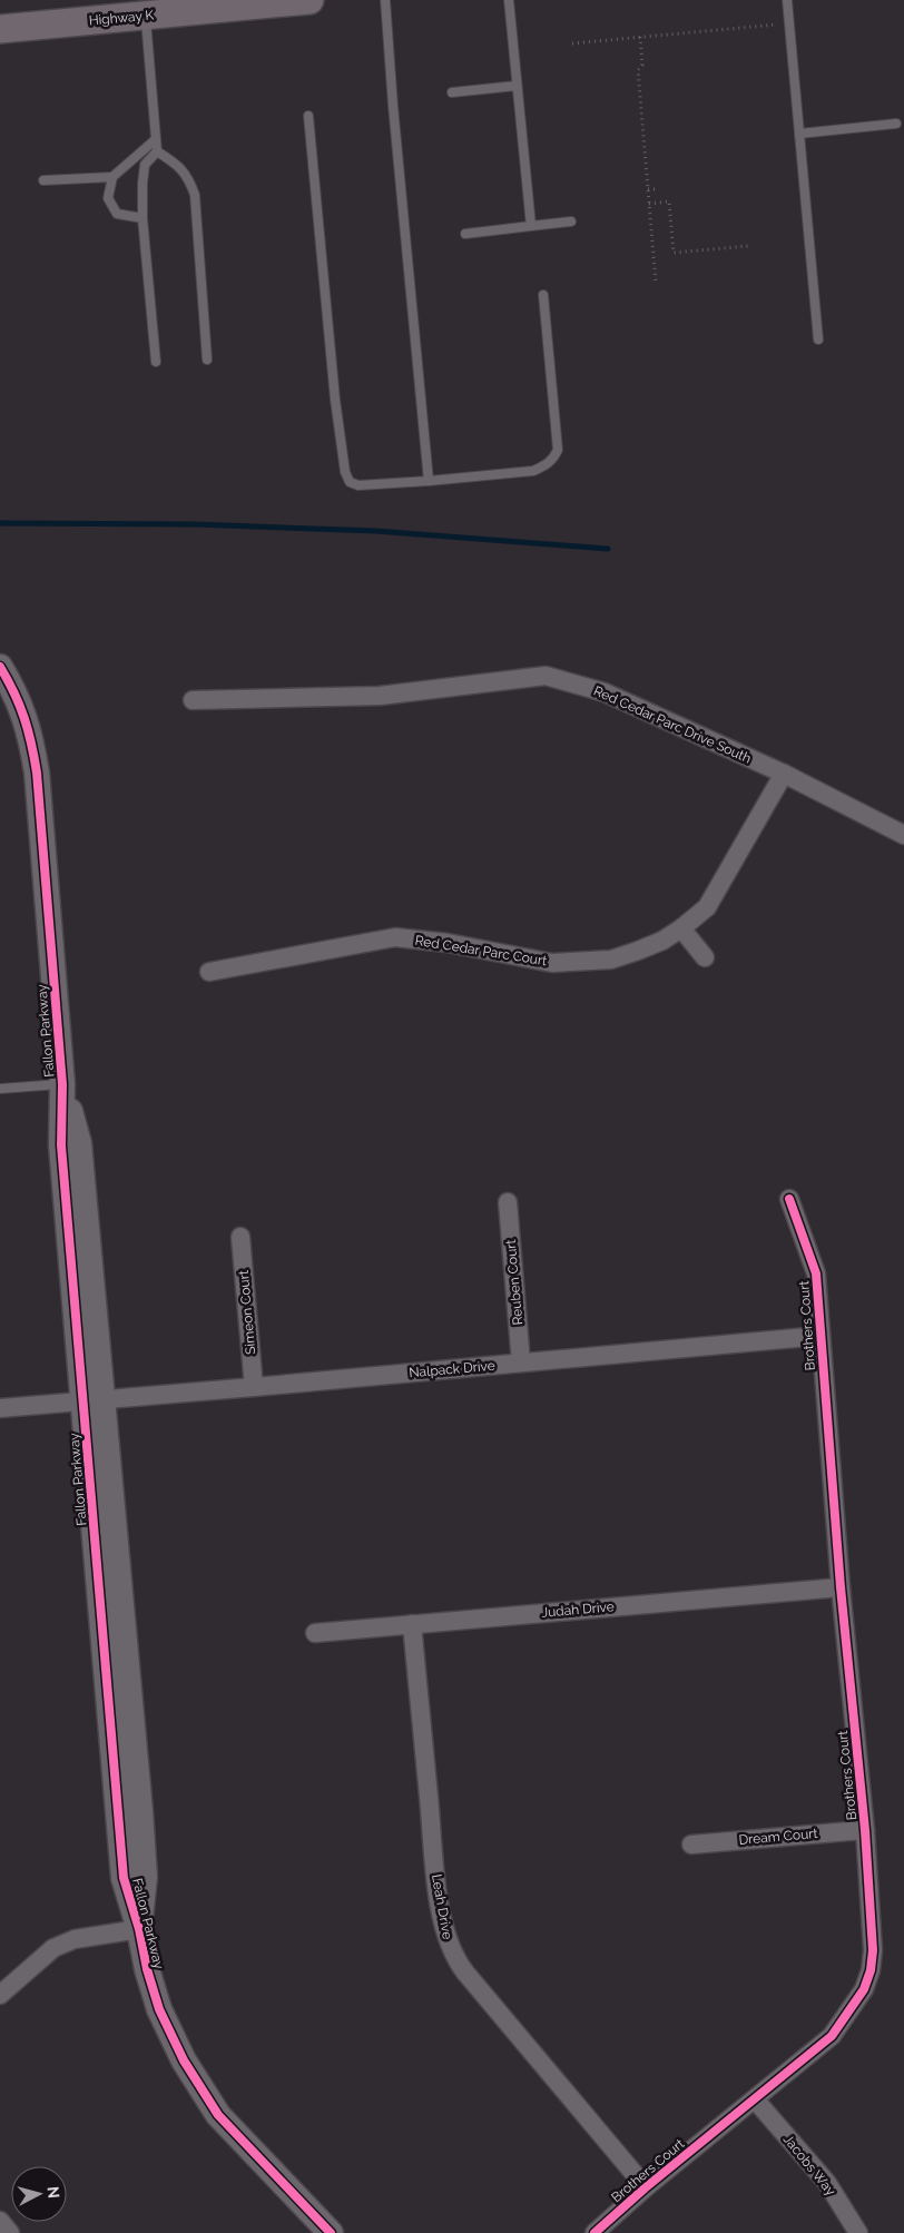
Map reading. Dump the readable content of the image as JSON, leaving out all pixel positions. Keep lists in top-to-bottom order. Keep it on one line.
{"streets":{"main road":["Highway K"],"street":["Red Cedar Parc Drive South","Red Cedar Parc Court","Fallon Parkway","Reuben Court","Simeon Court","Brothers Court","Nalpack Drive","Judah Drive","Dream Court","Leah Drive","Jacobs Way"]},"crossings":[["Red Cedar Parc Drive South","Red Cedar Parc Court"],["Fallon Parkway","Nalpack Drive"],["Reuben Court","Nalpack Drive"],["Simeon Court","Nalpack Drive"],["Brothers Court","Nalpack Drive"],["Brothers Court","Judah Drive"],["Brothers Court","Dream Court"],["Brothers Court","Leah Drive"],["Brothers Court","Jacobs Way"],["Judah Drive","Leah Drive"]],"north":"right"}
